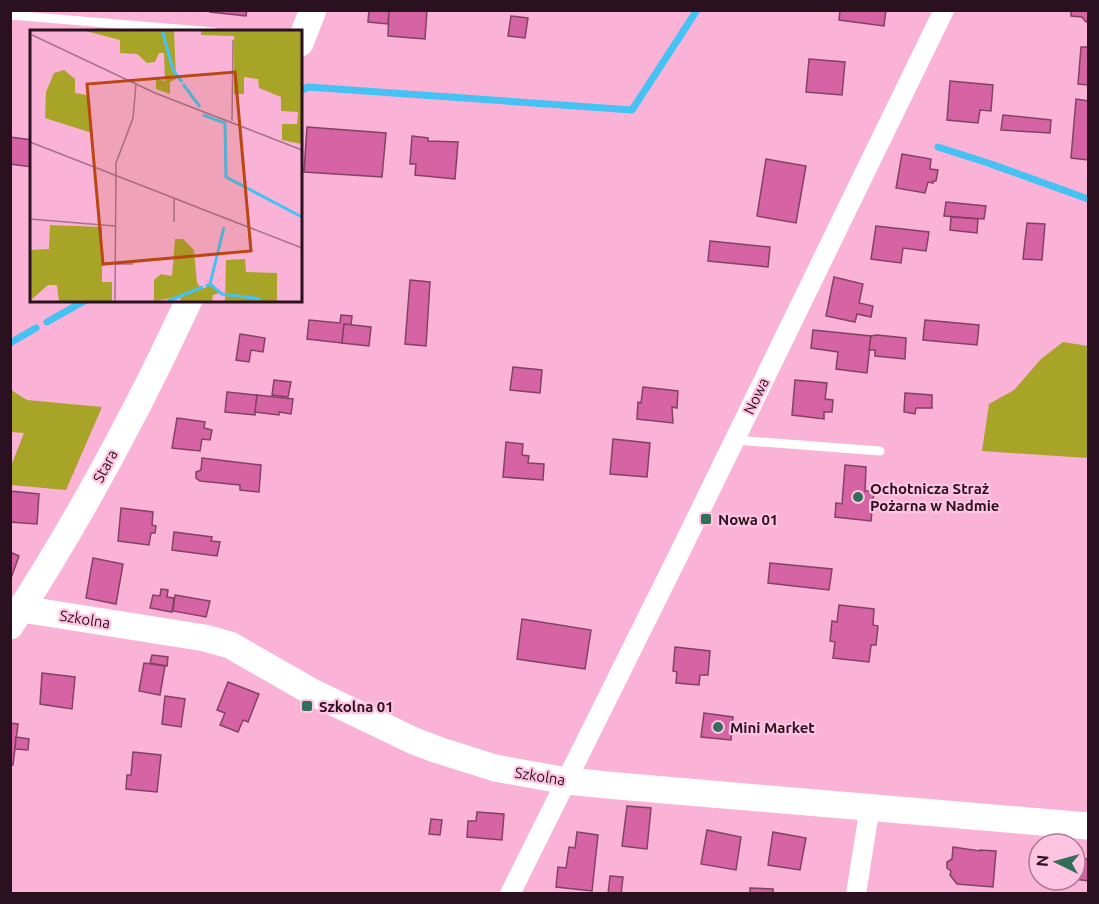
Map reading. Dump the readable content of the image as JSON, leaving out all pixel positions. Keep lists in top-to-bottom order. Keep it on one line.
{"streets":{"street":["Nowa","Stara","Szkolna"]},"crossings":[["Nowa","Szkolna"],["Stara","Szkolna"]],"places":{"other":["Ochotnicza Straż Pożarna w Nadmie","Mini Market"],"transit":["Nowa 01","Szkolna 01"]},"north":"left"}
